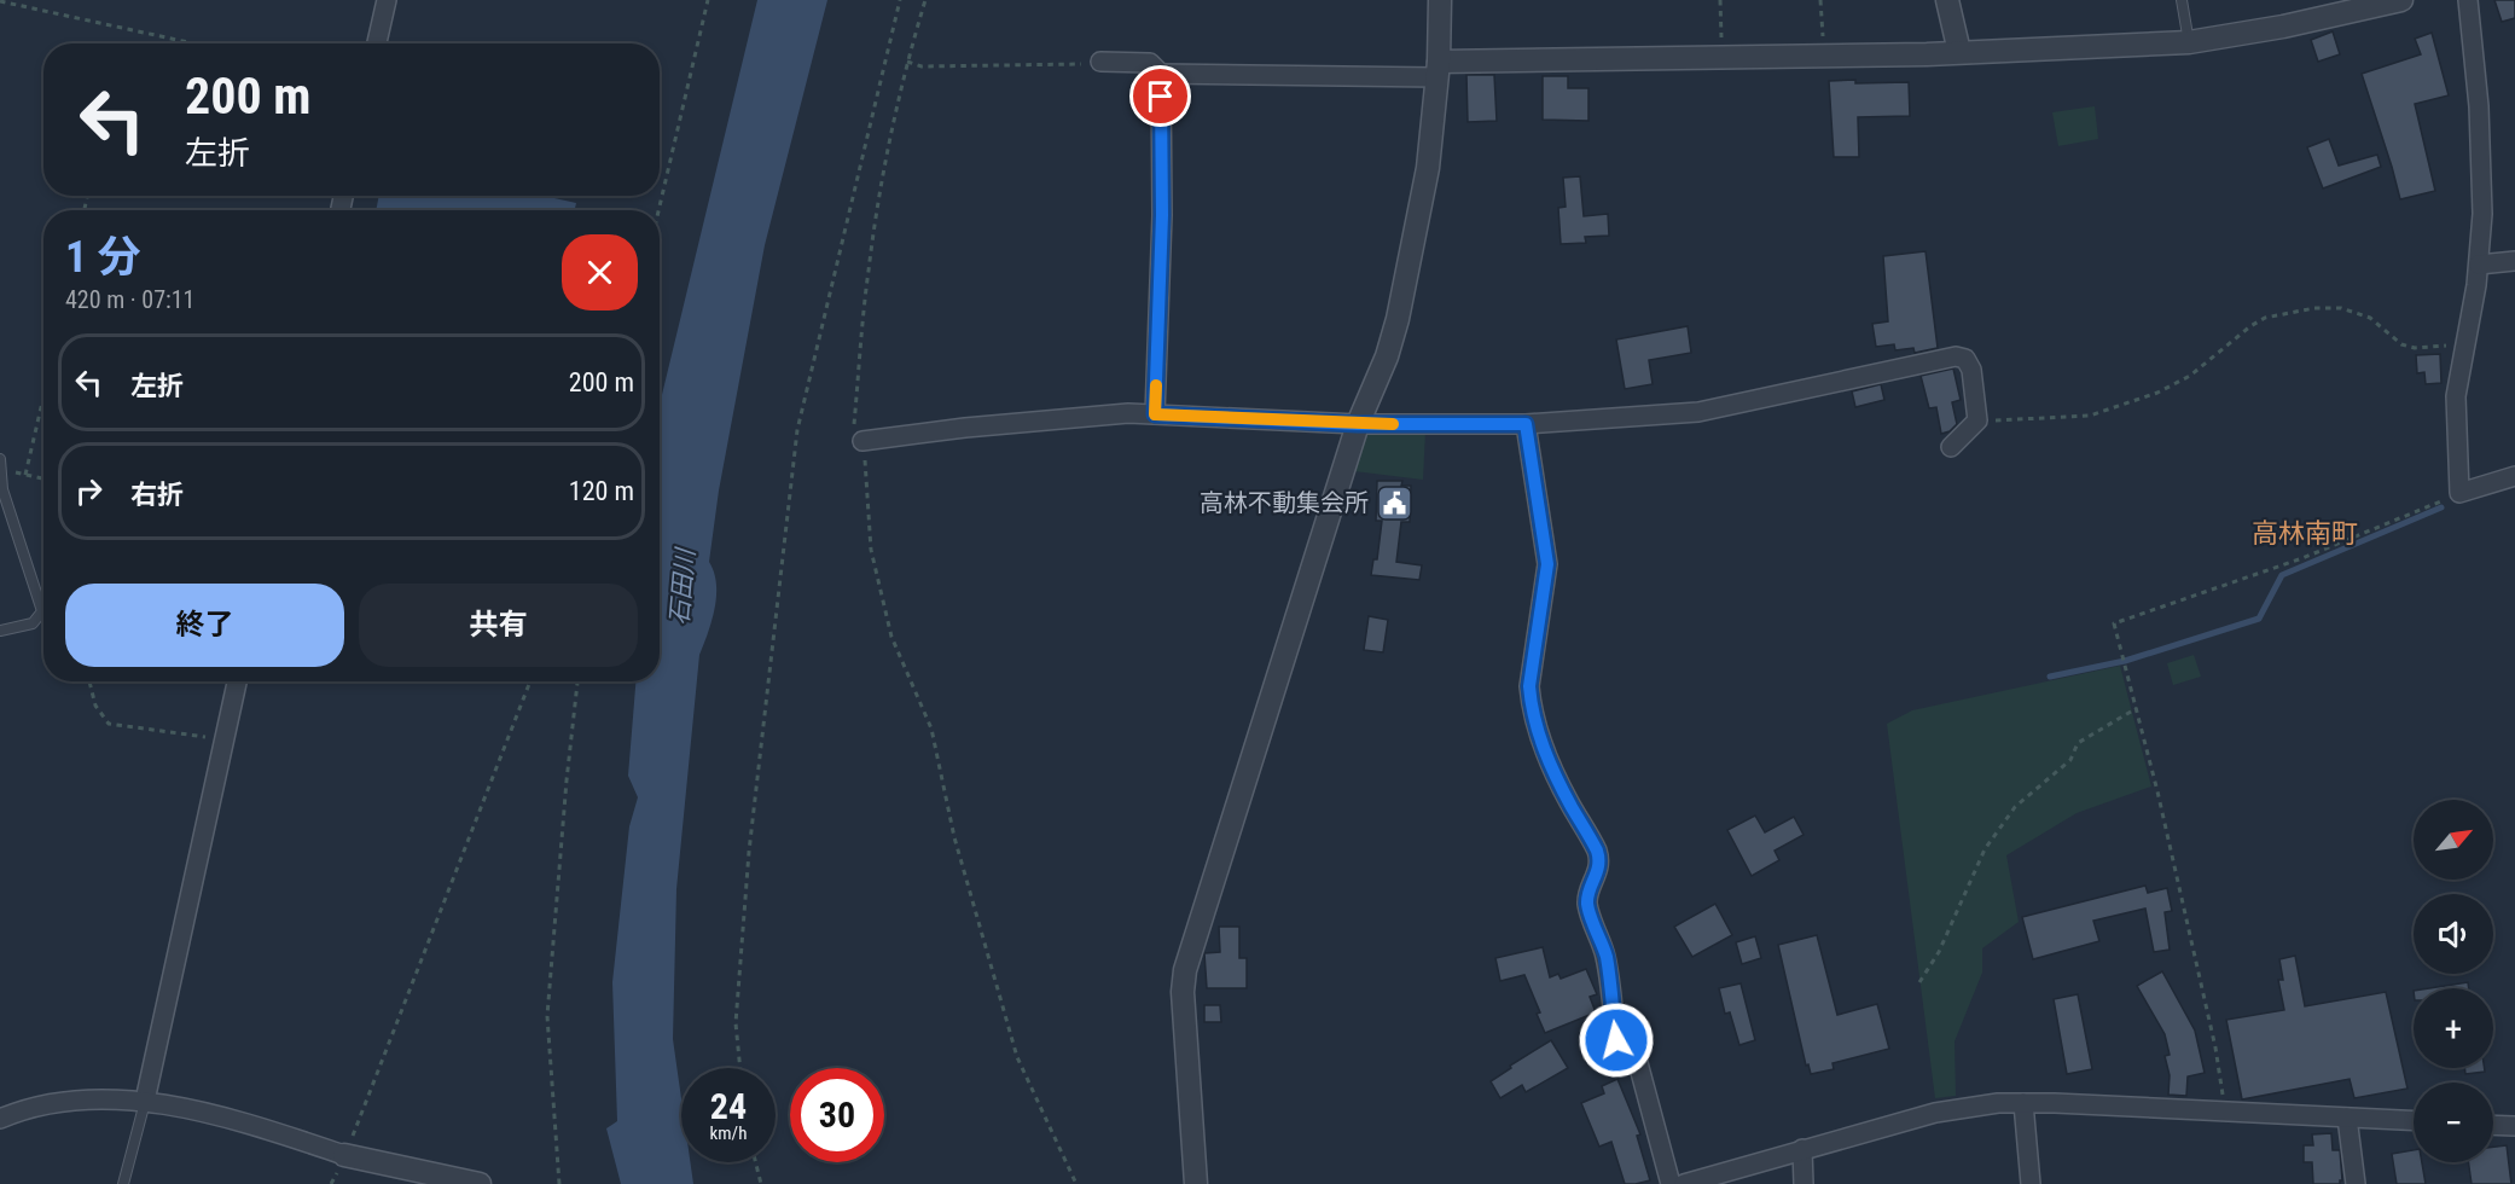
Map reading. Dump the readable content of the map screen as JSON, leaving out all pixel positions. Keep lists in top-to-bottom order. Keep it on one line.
{"districts":["高林南町"],"water":["石田川"],"places":{"public building":["高林不動集会所"]},"north":"top right","page":{"turn":["200 m","左折"],"heading":["1 分","420 m · 07:11"],"list":[{"name":"左折","value":"200 m"},{"name":"右折","value":"120 m"}],"buttons":["終了","共有"],"map_buttons":["+","−"],"speed":"24 km/h","limit":"30"}}
